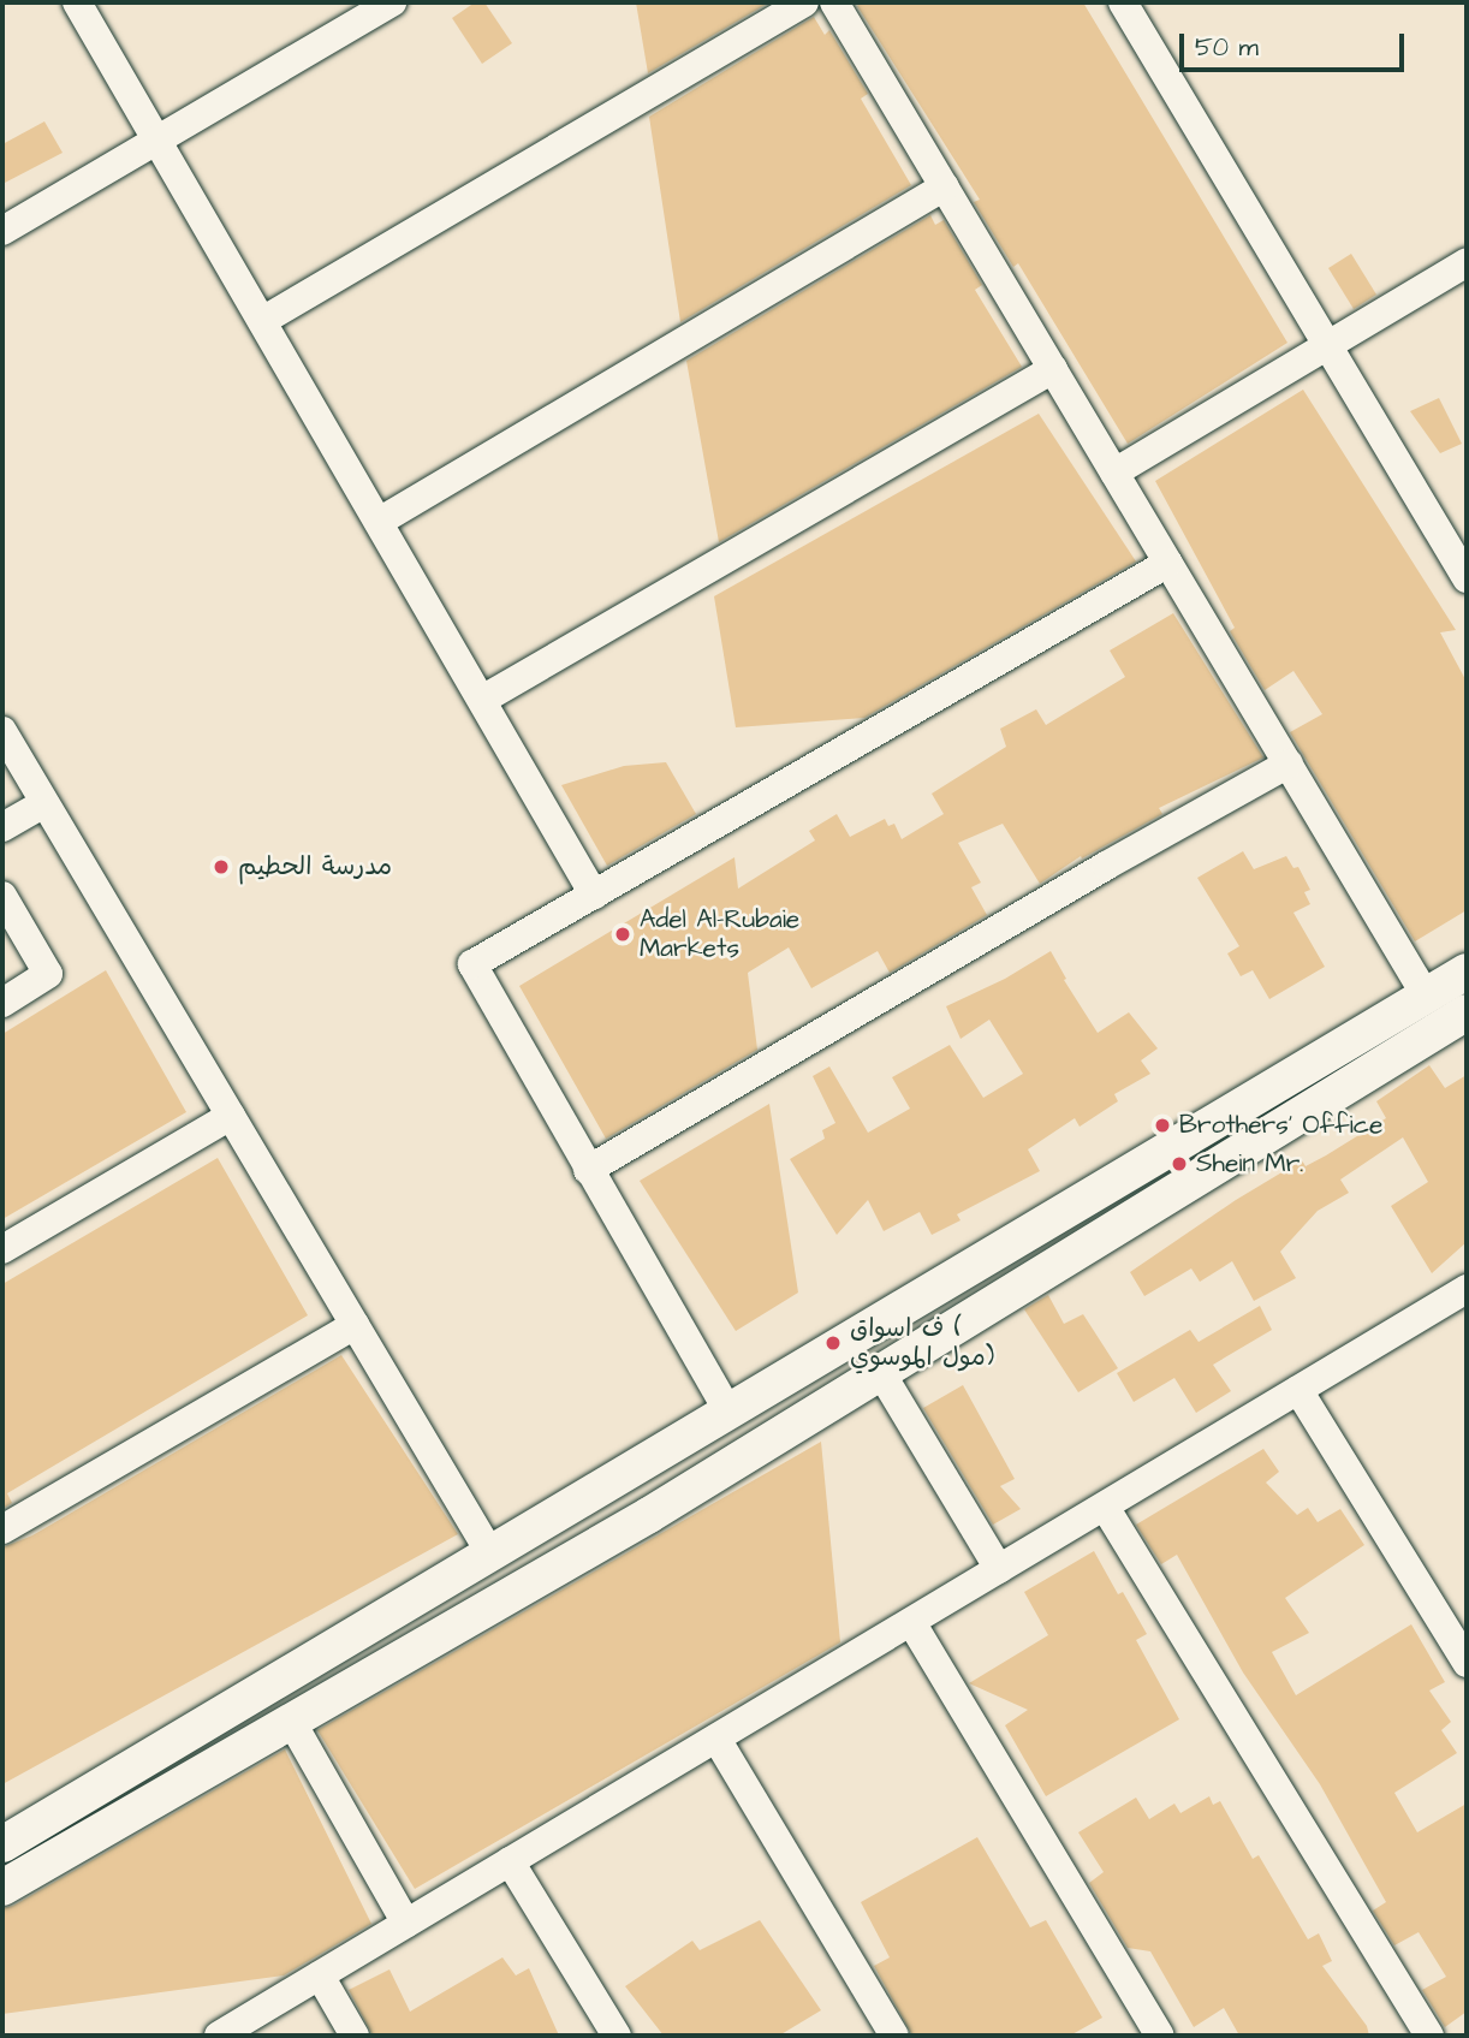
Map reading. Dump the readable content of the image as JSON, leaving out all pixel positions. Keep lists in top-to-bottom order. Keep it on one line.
{"places":["مدرسة الحطيم","Adel Al-Rubaie Markets","Brothers' Office","Shein Mr.","ف اسواق ( مول الموسوي)"],"scale_bar":"50 m"}
